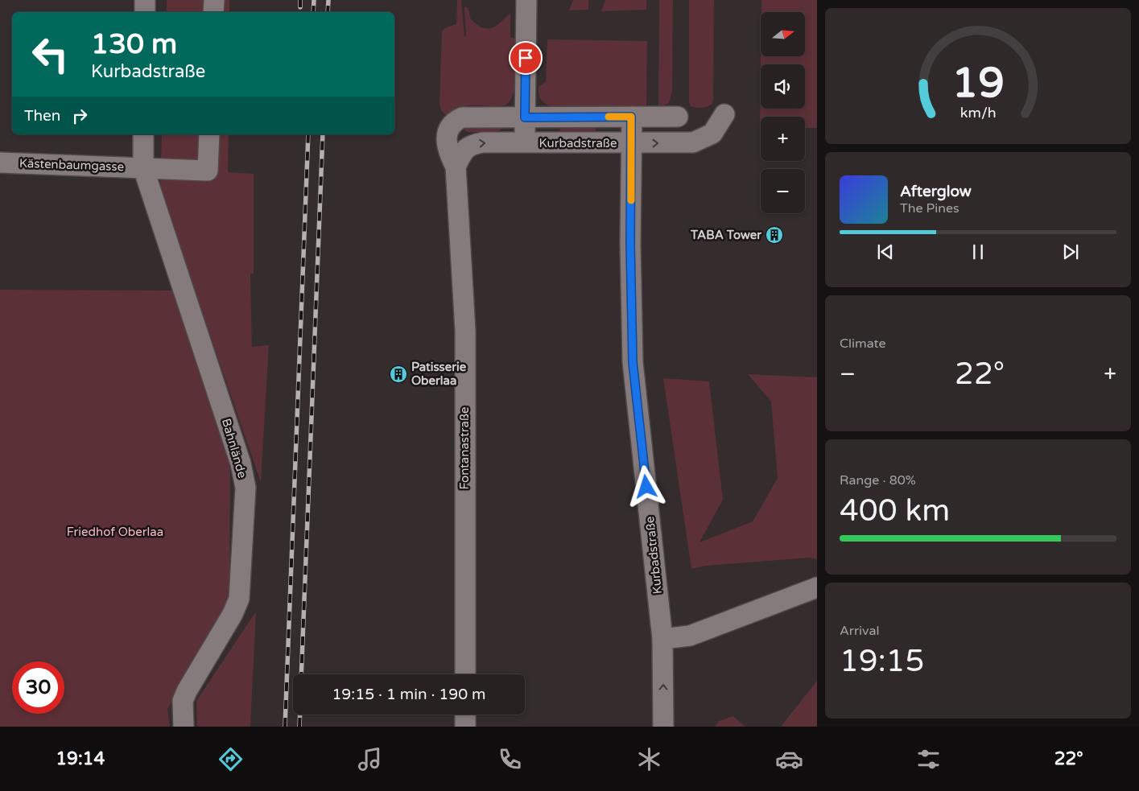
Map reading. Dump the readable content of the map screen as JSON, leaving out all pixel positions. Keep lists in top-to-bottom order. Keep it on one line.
{"streets":{"street":["Kurbadstraße","Kästenbaumgasse","Bahnlände","Fontanastraße"]},"crossings":[["Kurbadstraße","Fontanastraße"],["Kästenbaumgasse","Bahnlände"]],"parks":["Friedhof Oberlaa"],"places":{"building":["TABA Tower","Patisserie Oberlaa"]},"north":"right","page":{"map_buttons":["+","−"],"turn":["130 m","Kurbadstraße"],"then":"Then","song":["Afterglow","The Pines"],"tile":["Climate",["Range · 80%","400 km"],["Arrival","19:15"]],"heat":["−","22°","+"],"limit":"30","trip":"19:15 · 1 min · 190 m","tabs":["19:14","22°"],"gauge":["19","km/h"]}}
